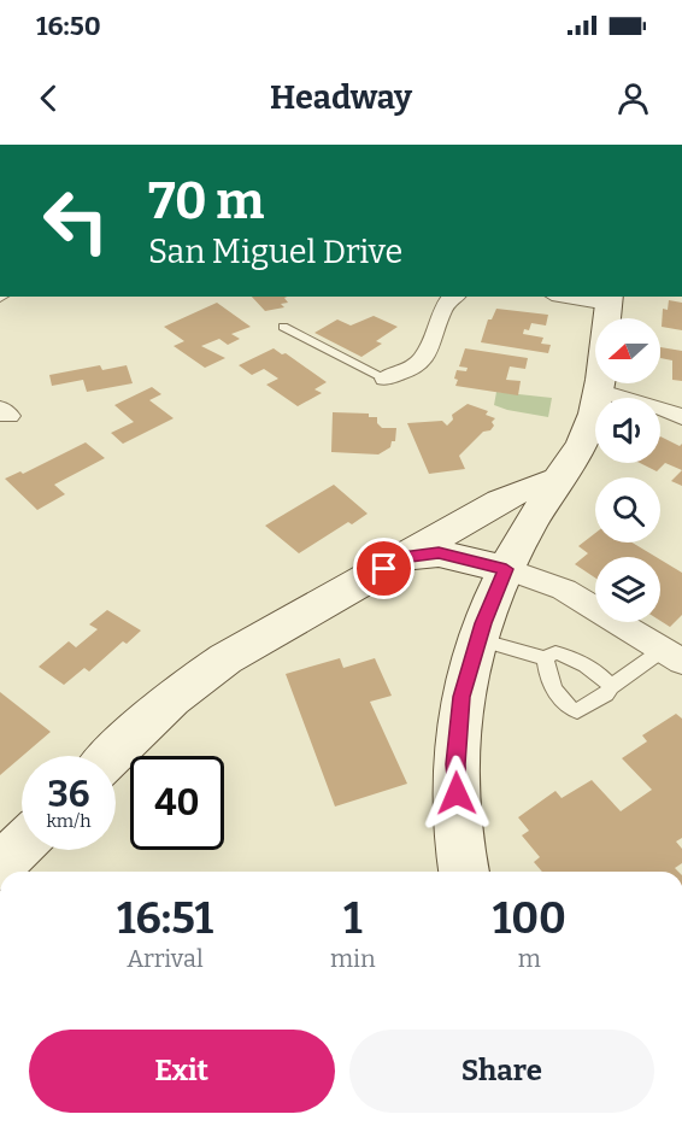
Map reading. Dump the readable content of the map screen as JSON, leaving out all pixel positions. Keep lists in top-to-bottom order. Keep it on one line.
{"north":"left","page":{"status":"16:50","header":"Headway","turn":["70 m","San Miguel Drive"],"speed":"36 km/h","limit":"40","eta":["16:51","Arrival","1","min","100","m"],"buttons":["Exit","Share"]}}
